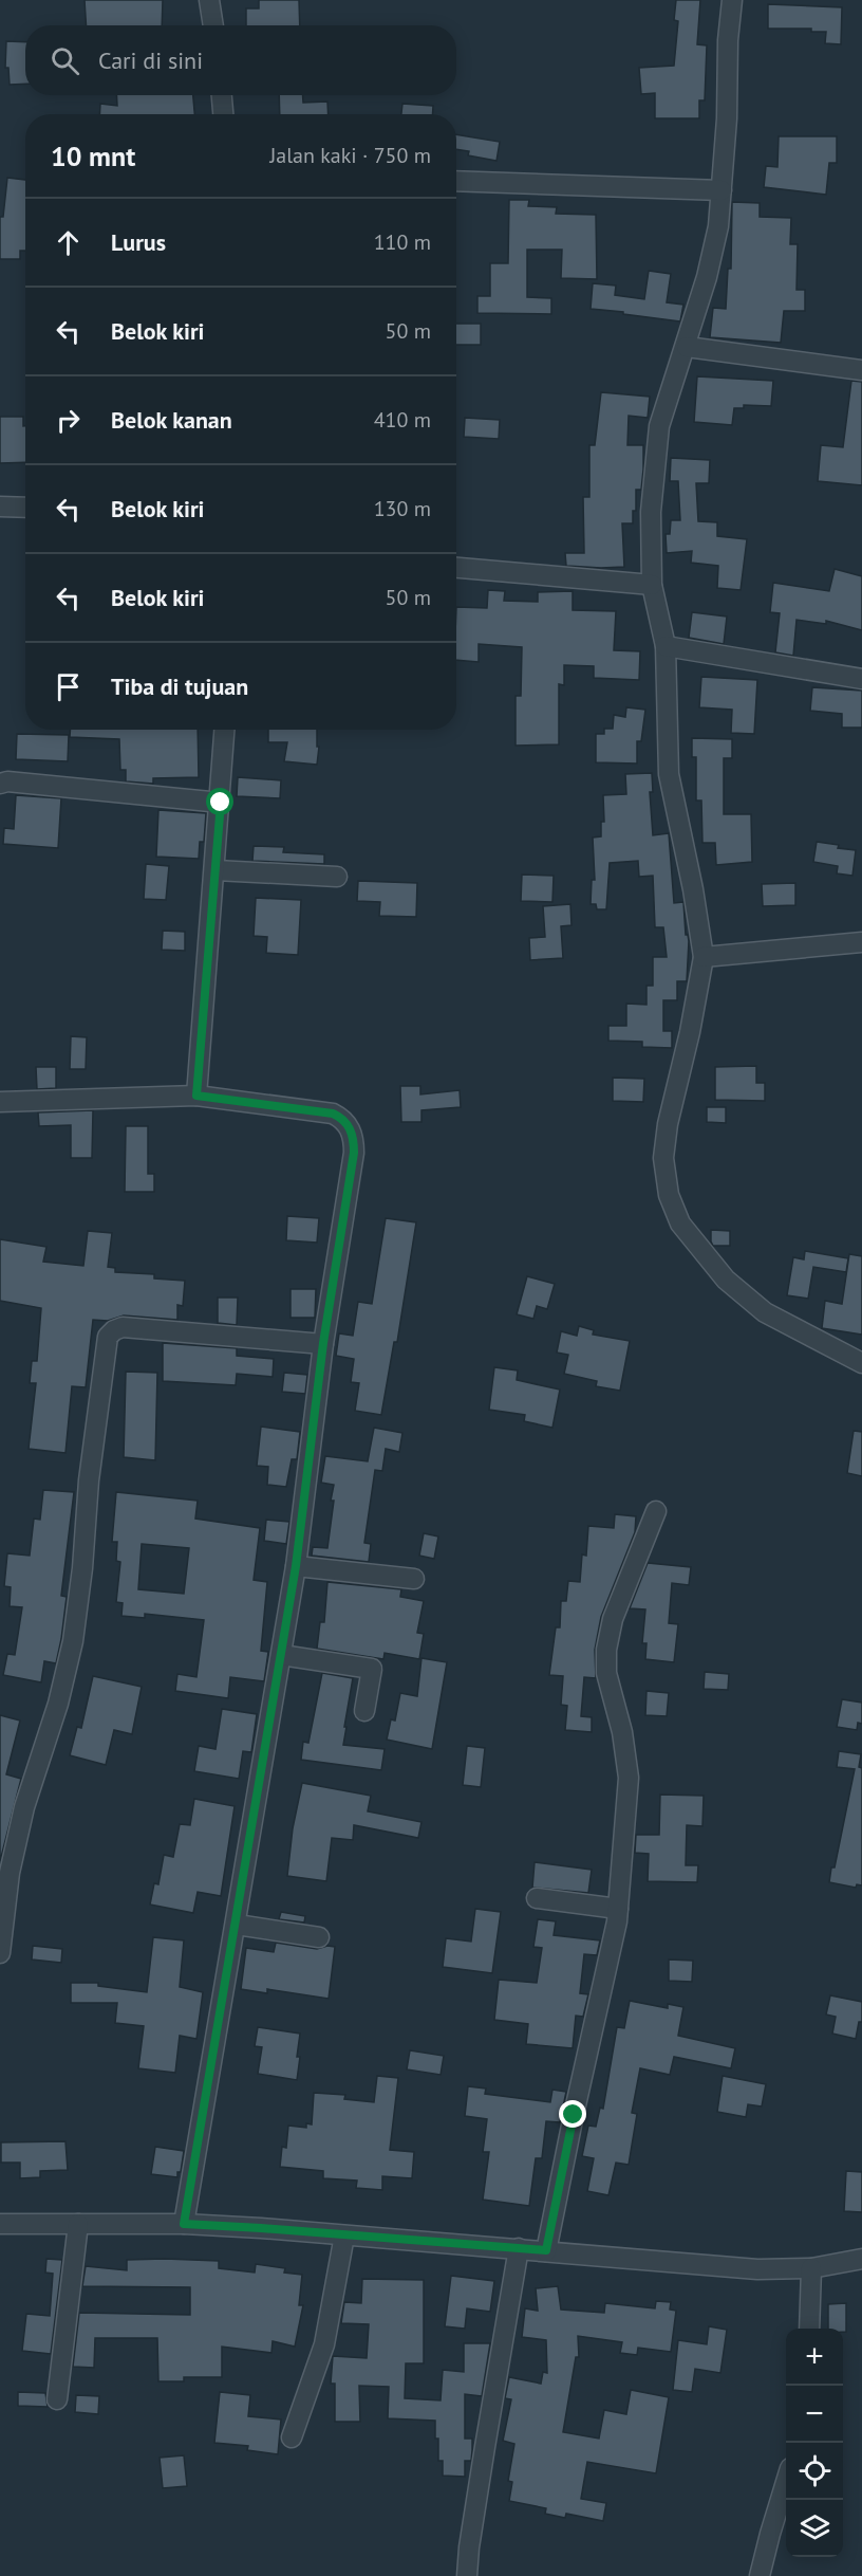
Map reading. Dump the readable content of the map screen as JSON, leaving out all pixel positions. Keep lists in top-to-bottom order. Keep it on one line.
{"page":{"search":"Cari di sini","heading":["10 mnt","Jalan kaki · 750 m"],"list":[["Lurus","110 m"],["Belok kiri","50 m"],["Belok kanan","410 m"],["Belok kiri","130 m"],["Belok kiri","50 m"],"Tiba di tujuan"],"map_buttons":["+","−"]}}
